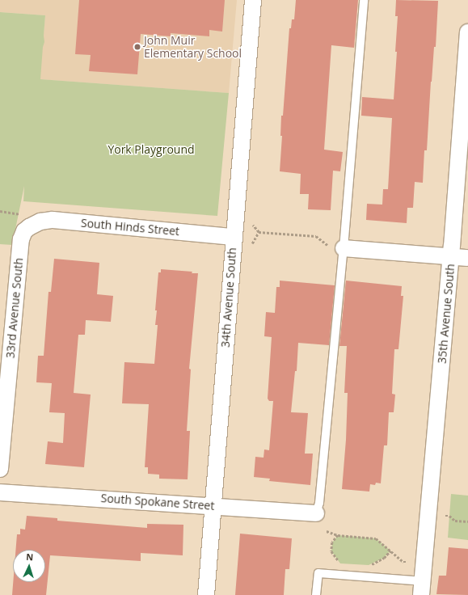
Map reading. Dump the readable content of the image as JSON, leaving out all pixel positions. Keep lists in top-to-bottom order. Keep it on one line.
{"streets":{"street":["South Hinds Street","34th Avenue South","33rd Avenue South","35th Avenue South","South Spokane Street"]},"crossings":[["South Hinds Street","34th Avenue South"],["South Hinds Street","33rd Avenue South"],["34th Avenue South","South Spokane Street"]],"parks":["York Playground"],"places":["John Muir Elementary School"],"north":"top"}
